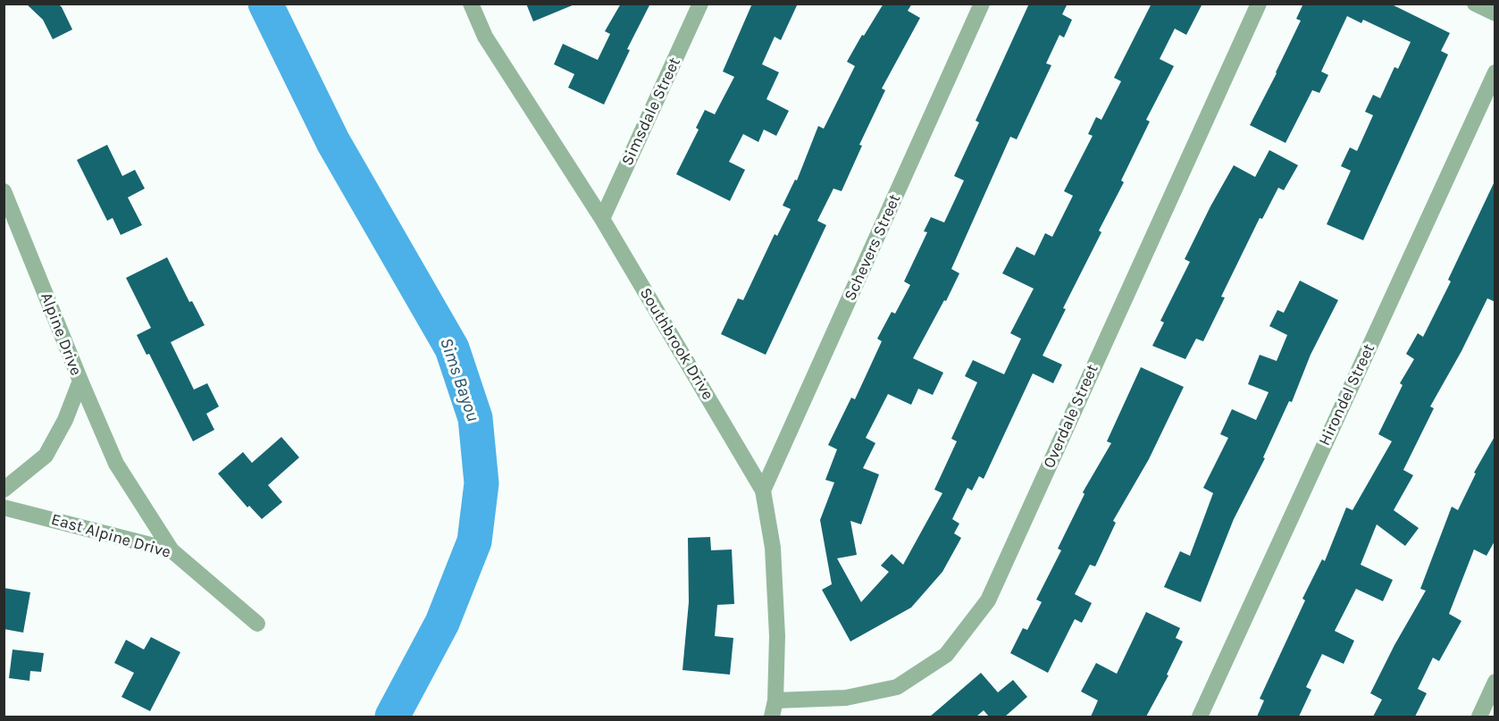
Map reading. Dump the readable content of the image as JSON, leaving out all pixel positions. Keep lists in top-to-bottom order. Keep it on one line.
{"streets":{"street":["Simsdale Street","Schevers Street","Alpine Drive","Southbrook Drive","Hirondel Street","Overdale Street","East Alpine Drive"]},"crossings":[["Simsdale Street","Southbrook Drive"],["Schevers Street","Southbrook Drive"],["Southbrook Drive","Overdale Street"]],"water":["Sims Bayou"]}
